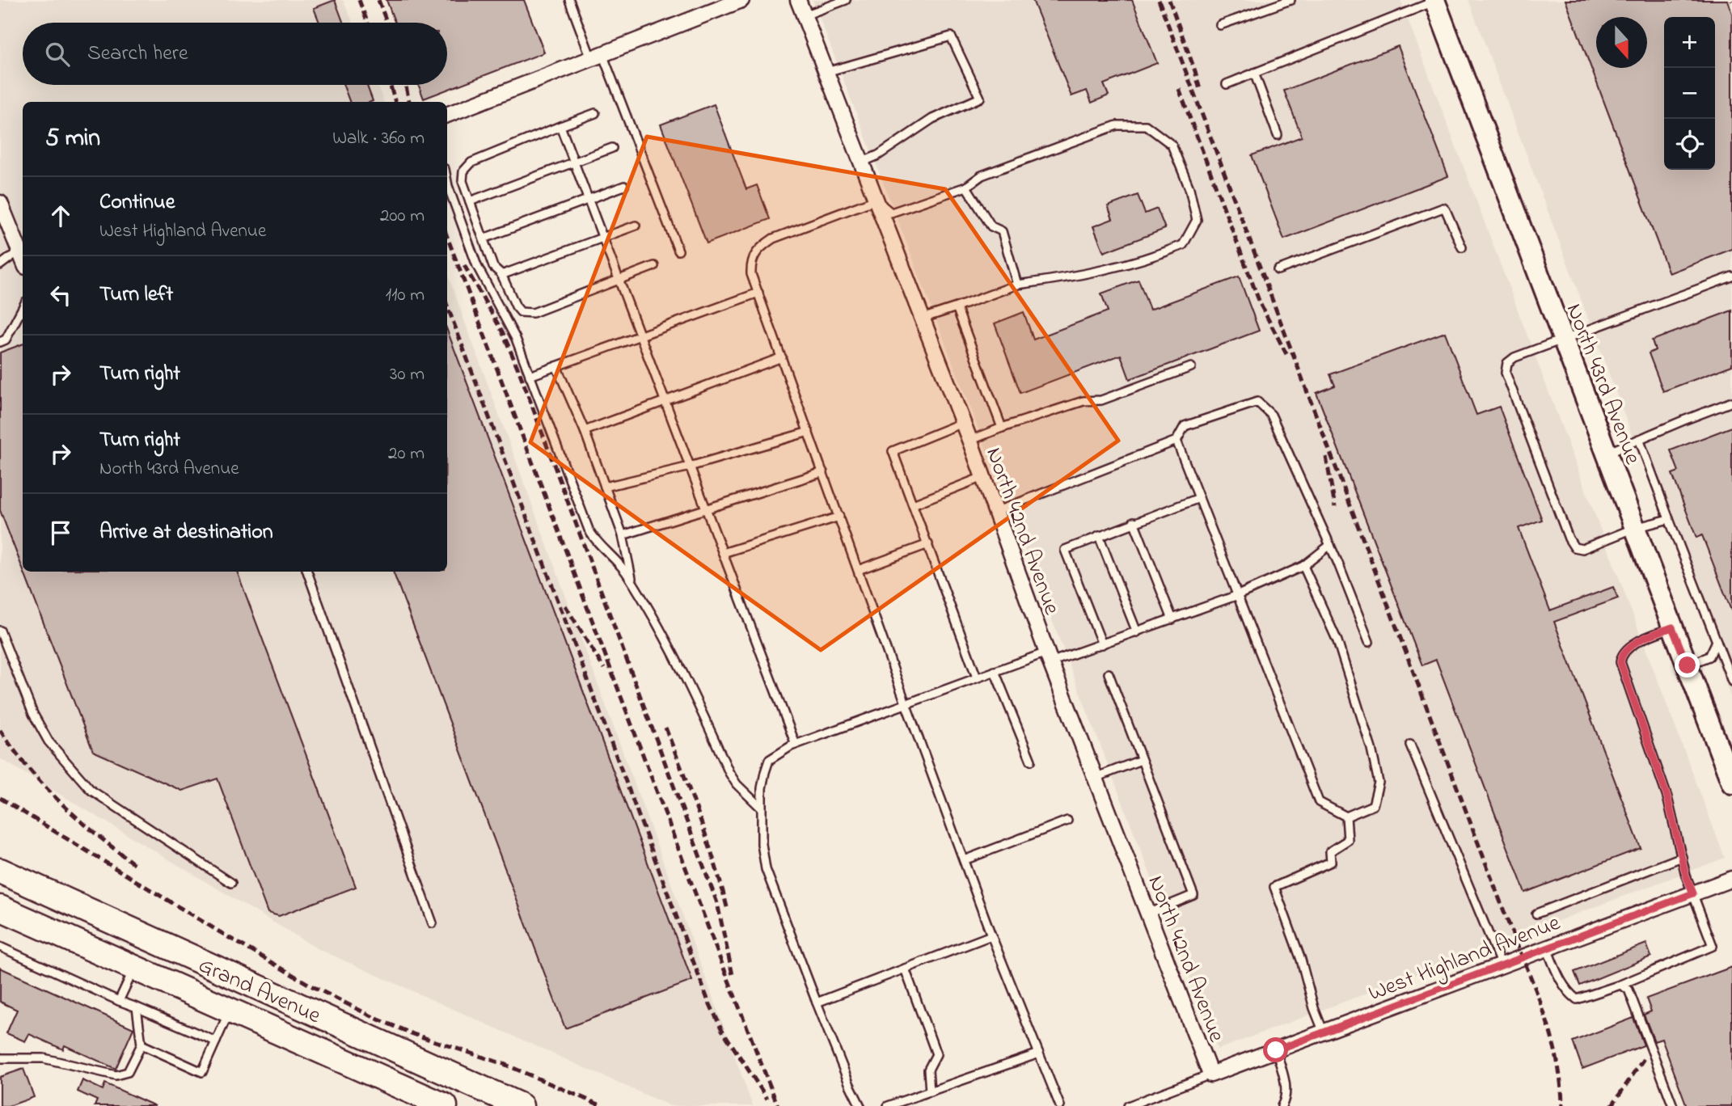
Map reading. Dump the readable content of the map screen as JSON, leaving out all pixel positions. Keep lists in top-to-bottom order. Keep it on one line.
{"streets":{"highway":["Grand Avenue"],"main road":["North 43rd Avenue"],"street":["North 42nd Avenue","West Highland Avenue"]},"crossings":[["North 42nd Avenue","West Highland Avenue"]],"north":"bottom","page":{"map_buttons":["+","−"],"search":"Search here","heading":["5 min","Walk · 360 m"],"list":[["Continue","West Highland Avenue","200 m"],["Turn left","110 m"],["Turn right","30 m"],["Turn right","North 43rd Avenue","20 m"],"Arrive at destination"]}}
